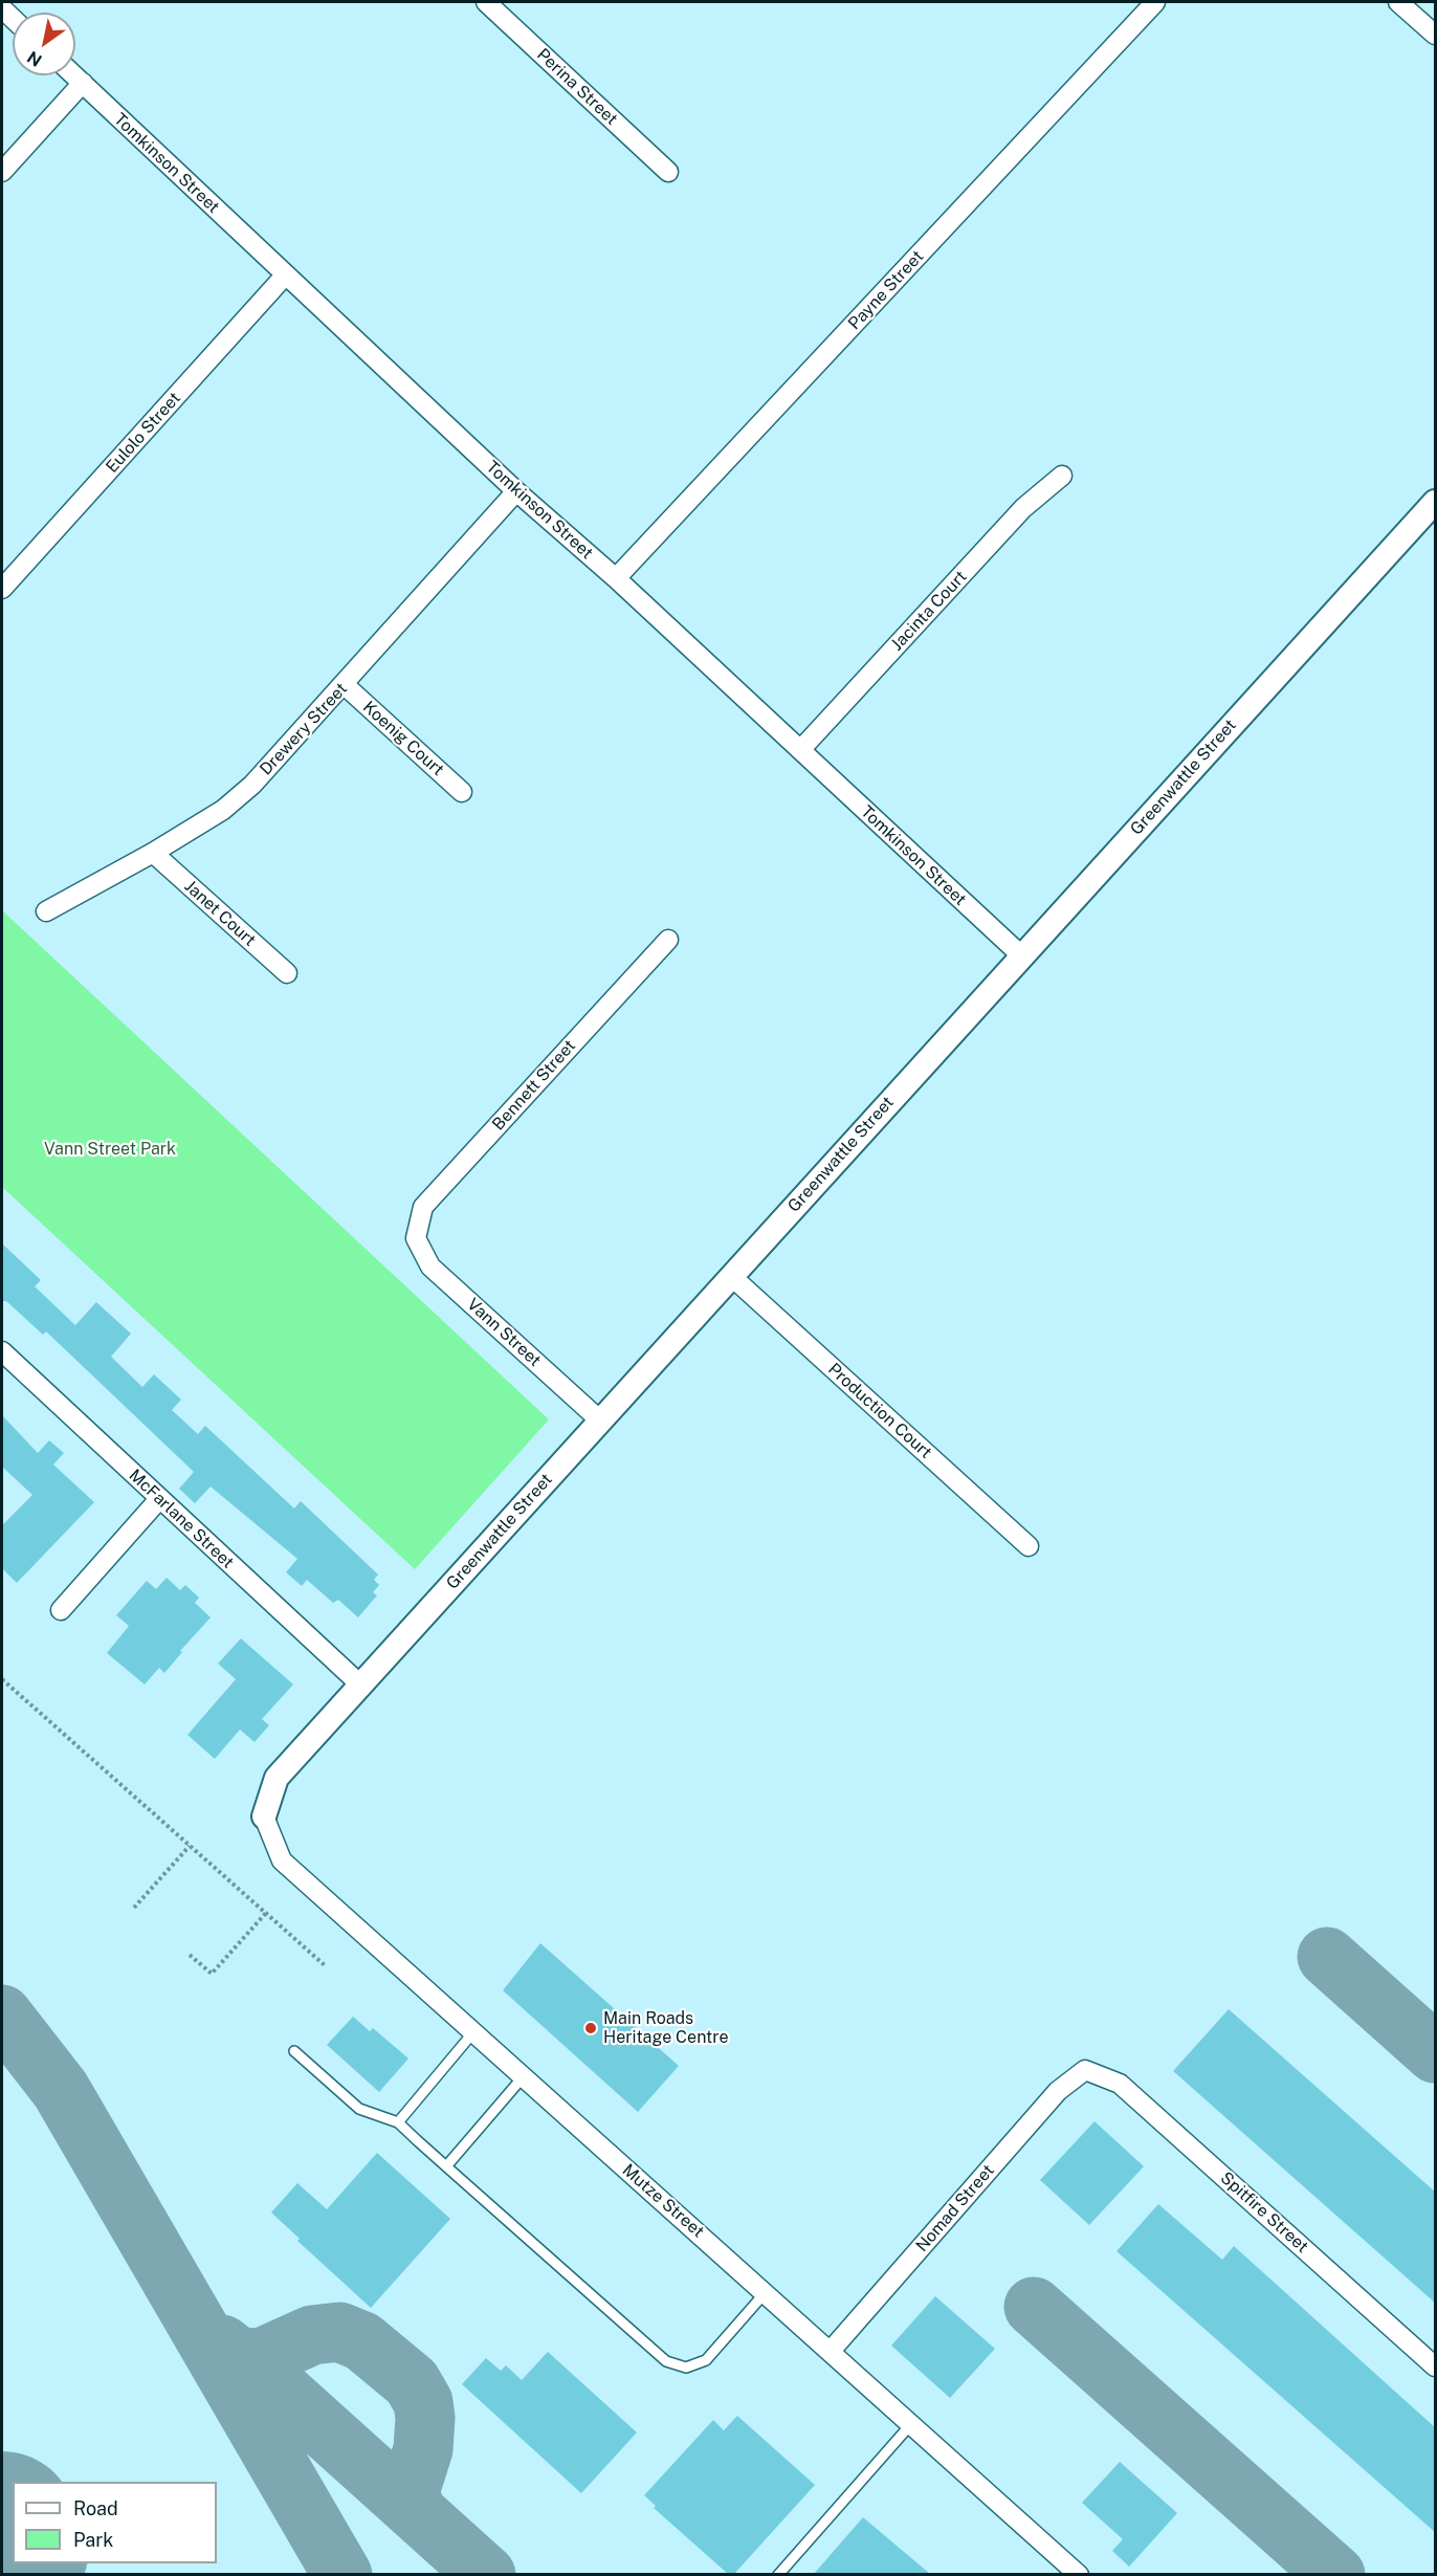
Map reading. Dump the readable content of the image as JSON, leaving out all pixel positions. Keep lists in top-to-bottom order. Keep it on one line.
{"streets":{"street":["Perina Street","Tomkinson Street","Payne Street","Eulolo Street","Jacinta Court","Drewery Street","Koenig Court","Greenwattle Street","Janet Court","Bennett Street","Vann Street","Production Court","McFarlane Street","Mutze Street","Nomad Street","Spitfire Street"]},"crossings":[["Tomkinson Street","Payne Street"],["Tomkinson Street","Eulolo Street"],["Tomkinson Street","Jacinta Court"],["Tomkinson Street","Drewery Street"],["Tomkinson Street","Greenwattle Street"],["Drewery Street","Koenig Court"],["Drewery Street","Janet Court"],["Greenwattle Street","Vann Street"],["Greenwattle Street","Production Court"],["Greenwattle Street","McFarlane Street"],["Greenwattle Street","Mutze Street"],["Bennett Street","Vann Street"],["Mutze Street","Nomad Street"],["Nomad Street","Spitfire Street"]],"parks":["Vann Street Park"],"places":["Main Roads Heritage Centre"],"legend":["Road","Park"],"north":"bottom left"}
